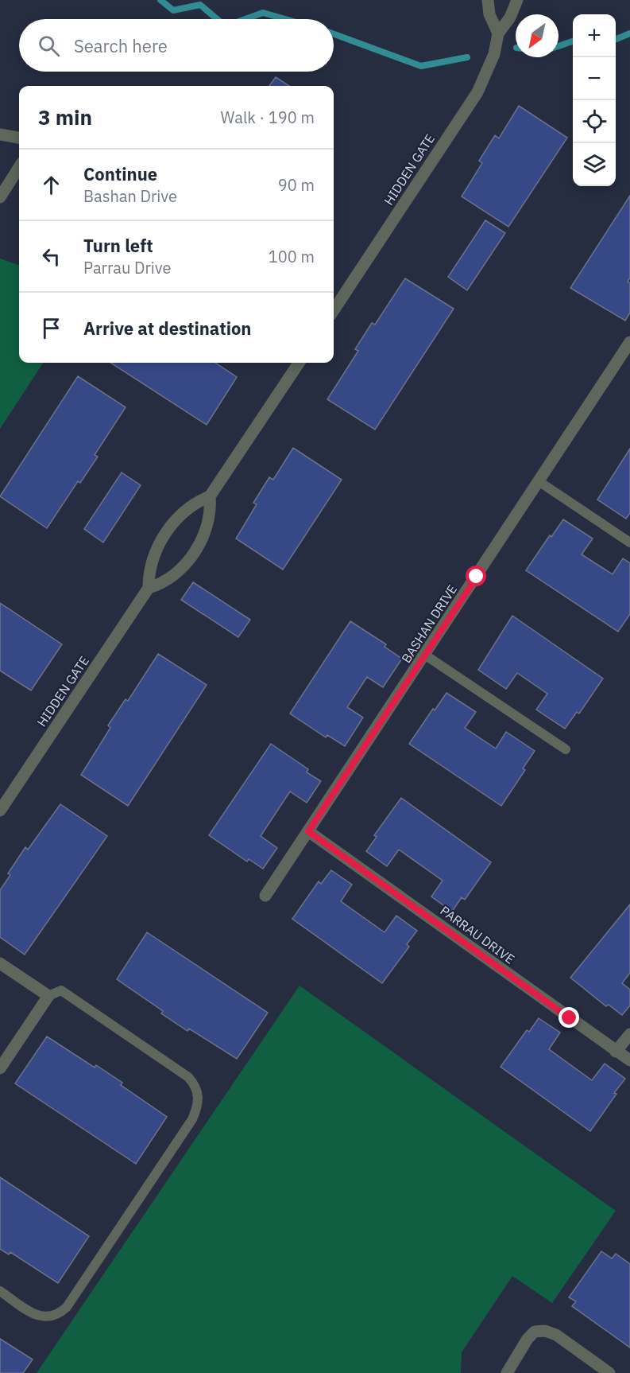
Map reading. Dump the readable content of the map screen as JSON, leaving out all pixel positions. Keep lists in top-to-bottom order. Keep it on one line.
{"streets":{"street":["HIDDEN GATE","BASHAN DRIVE","PARRAU DRIVE"]},"crossings":[["BASHAN DRIVE","PARRAU DRIVE"]],"north":"bottom left","page":{"map_buttons":["+","−"],"search":"Search here","heading":["3 min","Walk · 190 m"],"list":[["Continue","Bashan Drive","90 m"],["Turn left","Parrau Drive","100 m"],"Arrive at destination"]}}
